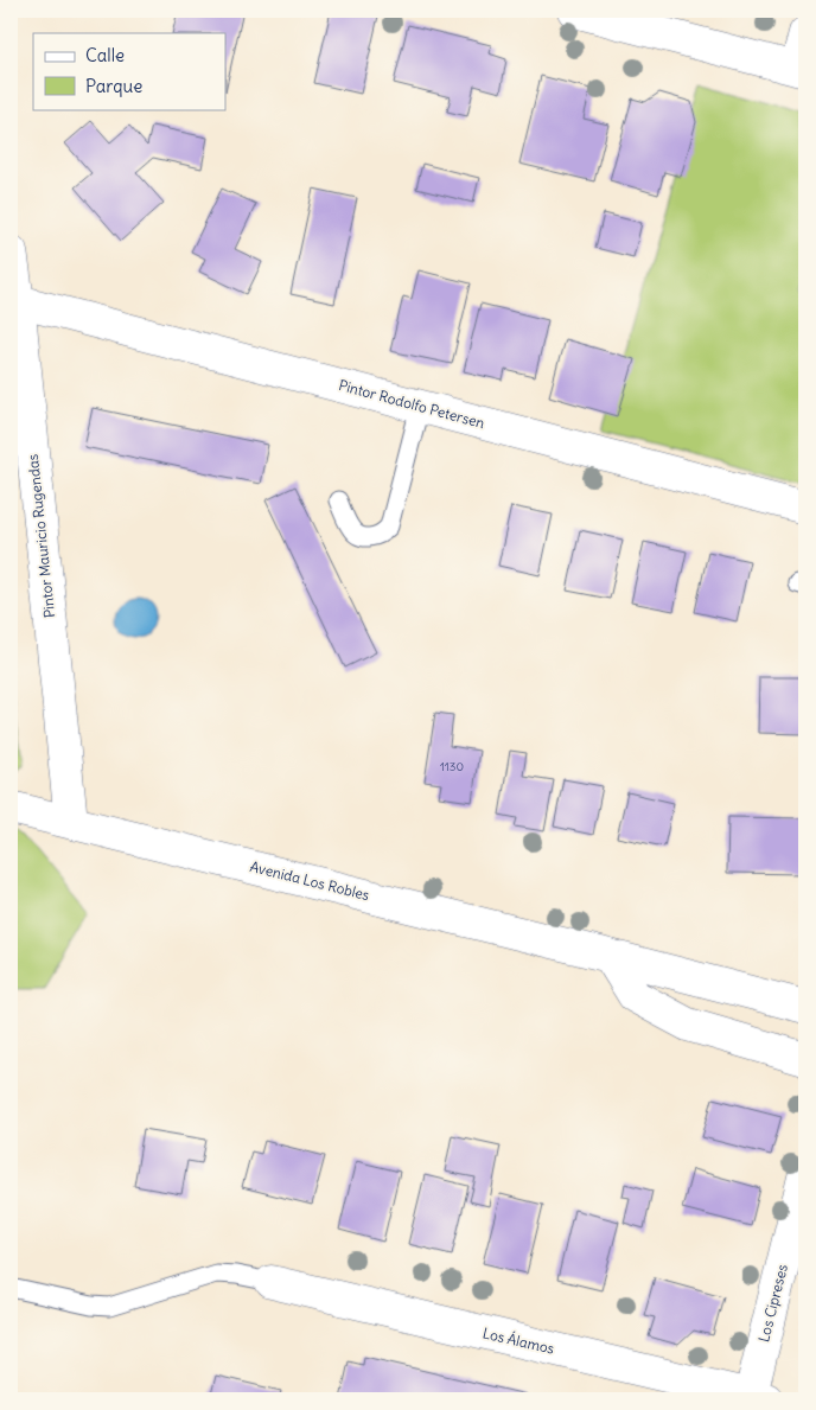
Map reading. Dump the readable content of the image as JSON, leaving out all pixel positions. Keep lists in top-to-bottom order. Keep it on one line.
{"streets":{"street":["Pintor Rodolfo Petersen","Pintor Mauricio Rugendas","Avenida Los Robles","Los Cipreses","Los Álamos"]},"crossings":[["Pintor Rodolfo Petersen","Pintor Mauricio Rugendas"],["Pintor Mauricio Rugendas","Avenida Los Robles"],["Los Cipreses","Los Álamos"]],"house_numbers":["1130"],"legend":["Calle","Parque"]}
